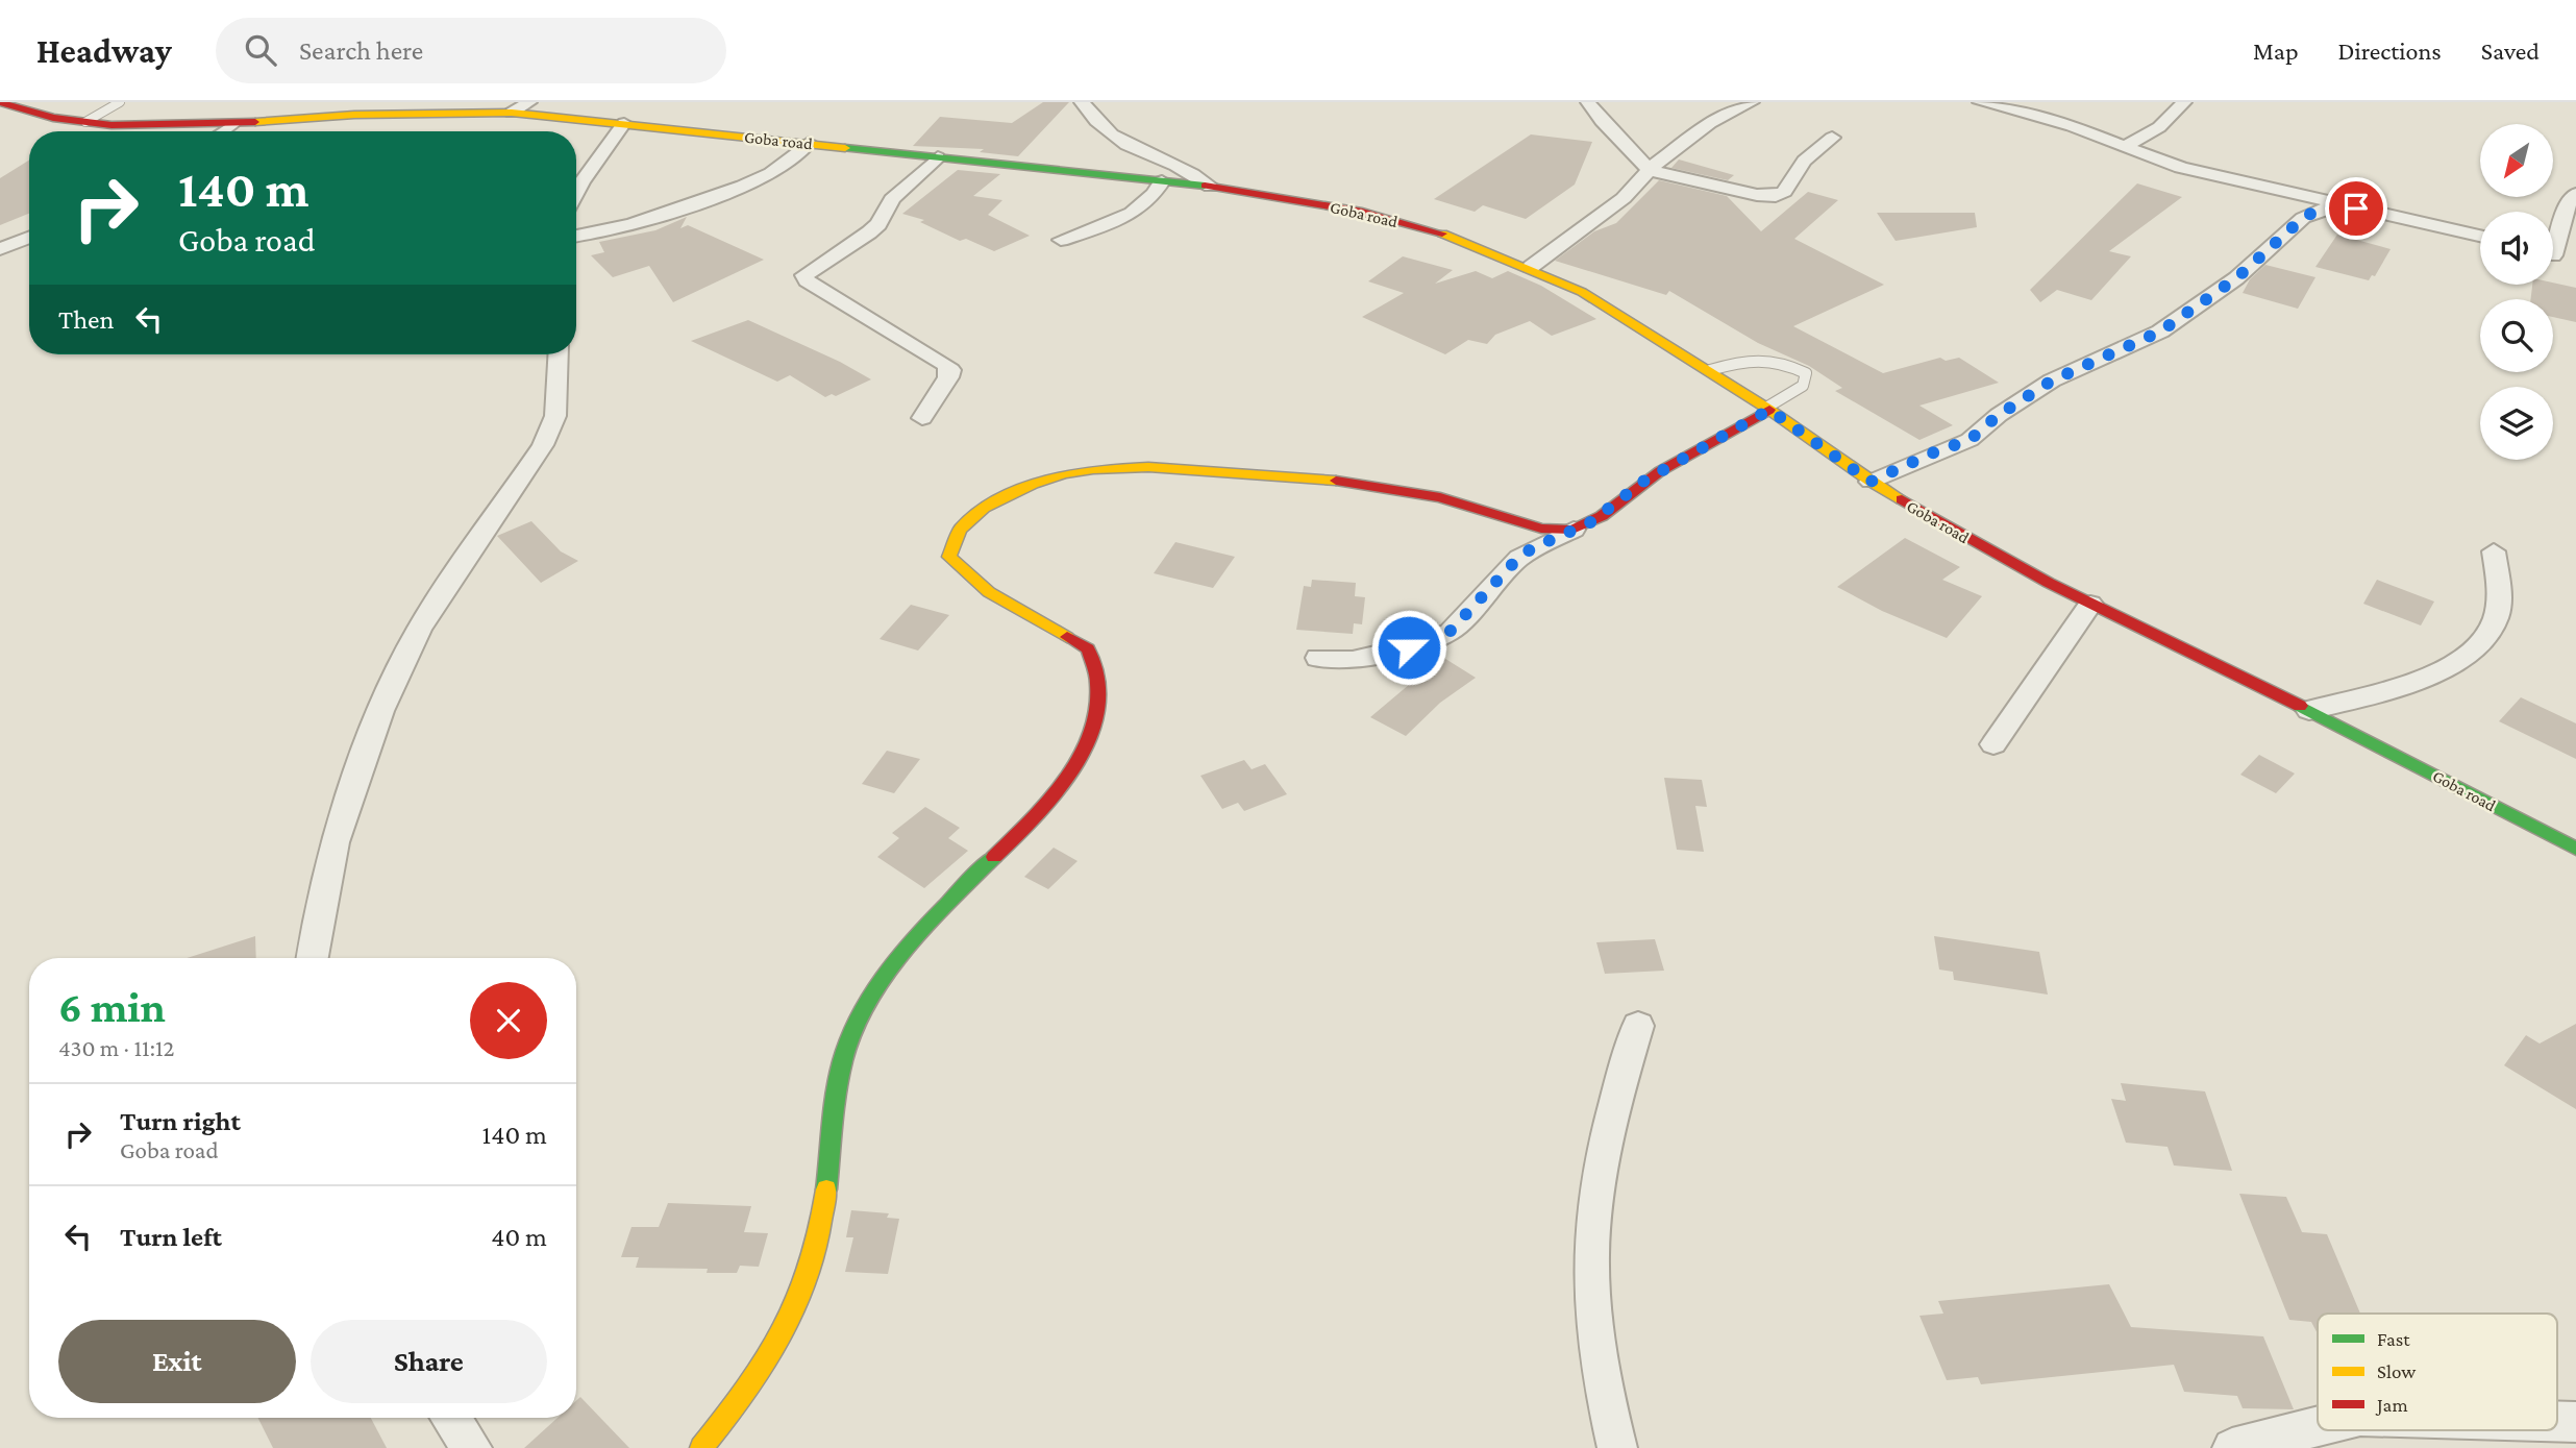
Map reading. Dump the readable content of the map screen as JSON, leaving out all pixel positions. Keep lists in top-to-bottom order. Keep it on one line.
{"streets":{"street":["Goba road"]},"legend":["Fast","Slow","Jam"],"north":"bottom left","page":{"header":"Headway","search":"Search here","nav":["Map","Directions","Saved"],"turn":["140 m","Goba road"],"then":"Then","heading":["6 min","430 m · 11:12"],"list":[{"name":"Turn right","note":"Goba road","value":"140 m"},{"name":"Turn left","value":"40 m"}],"buttons":["Exit","Share"]}}
